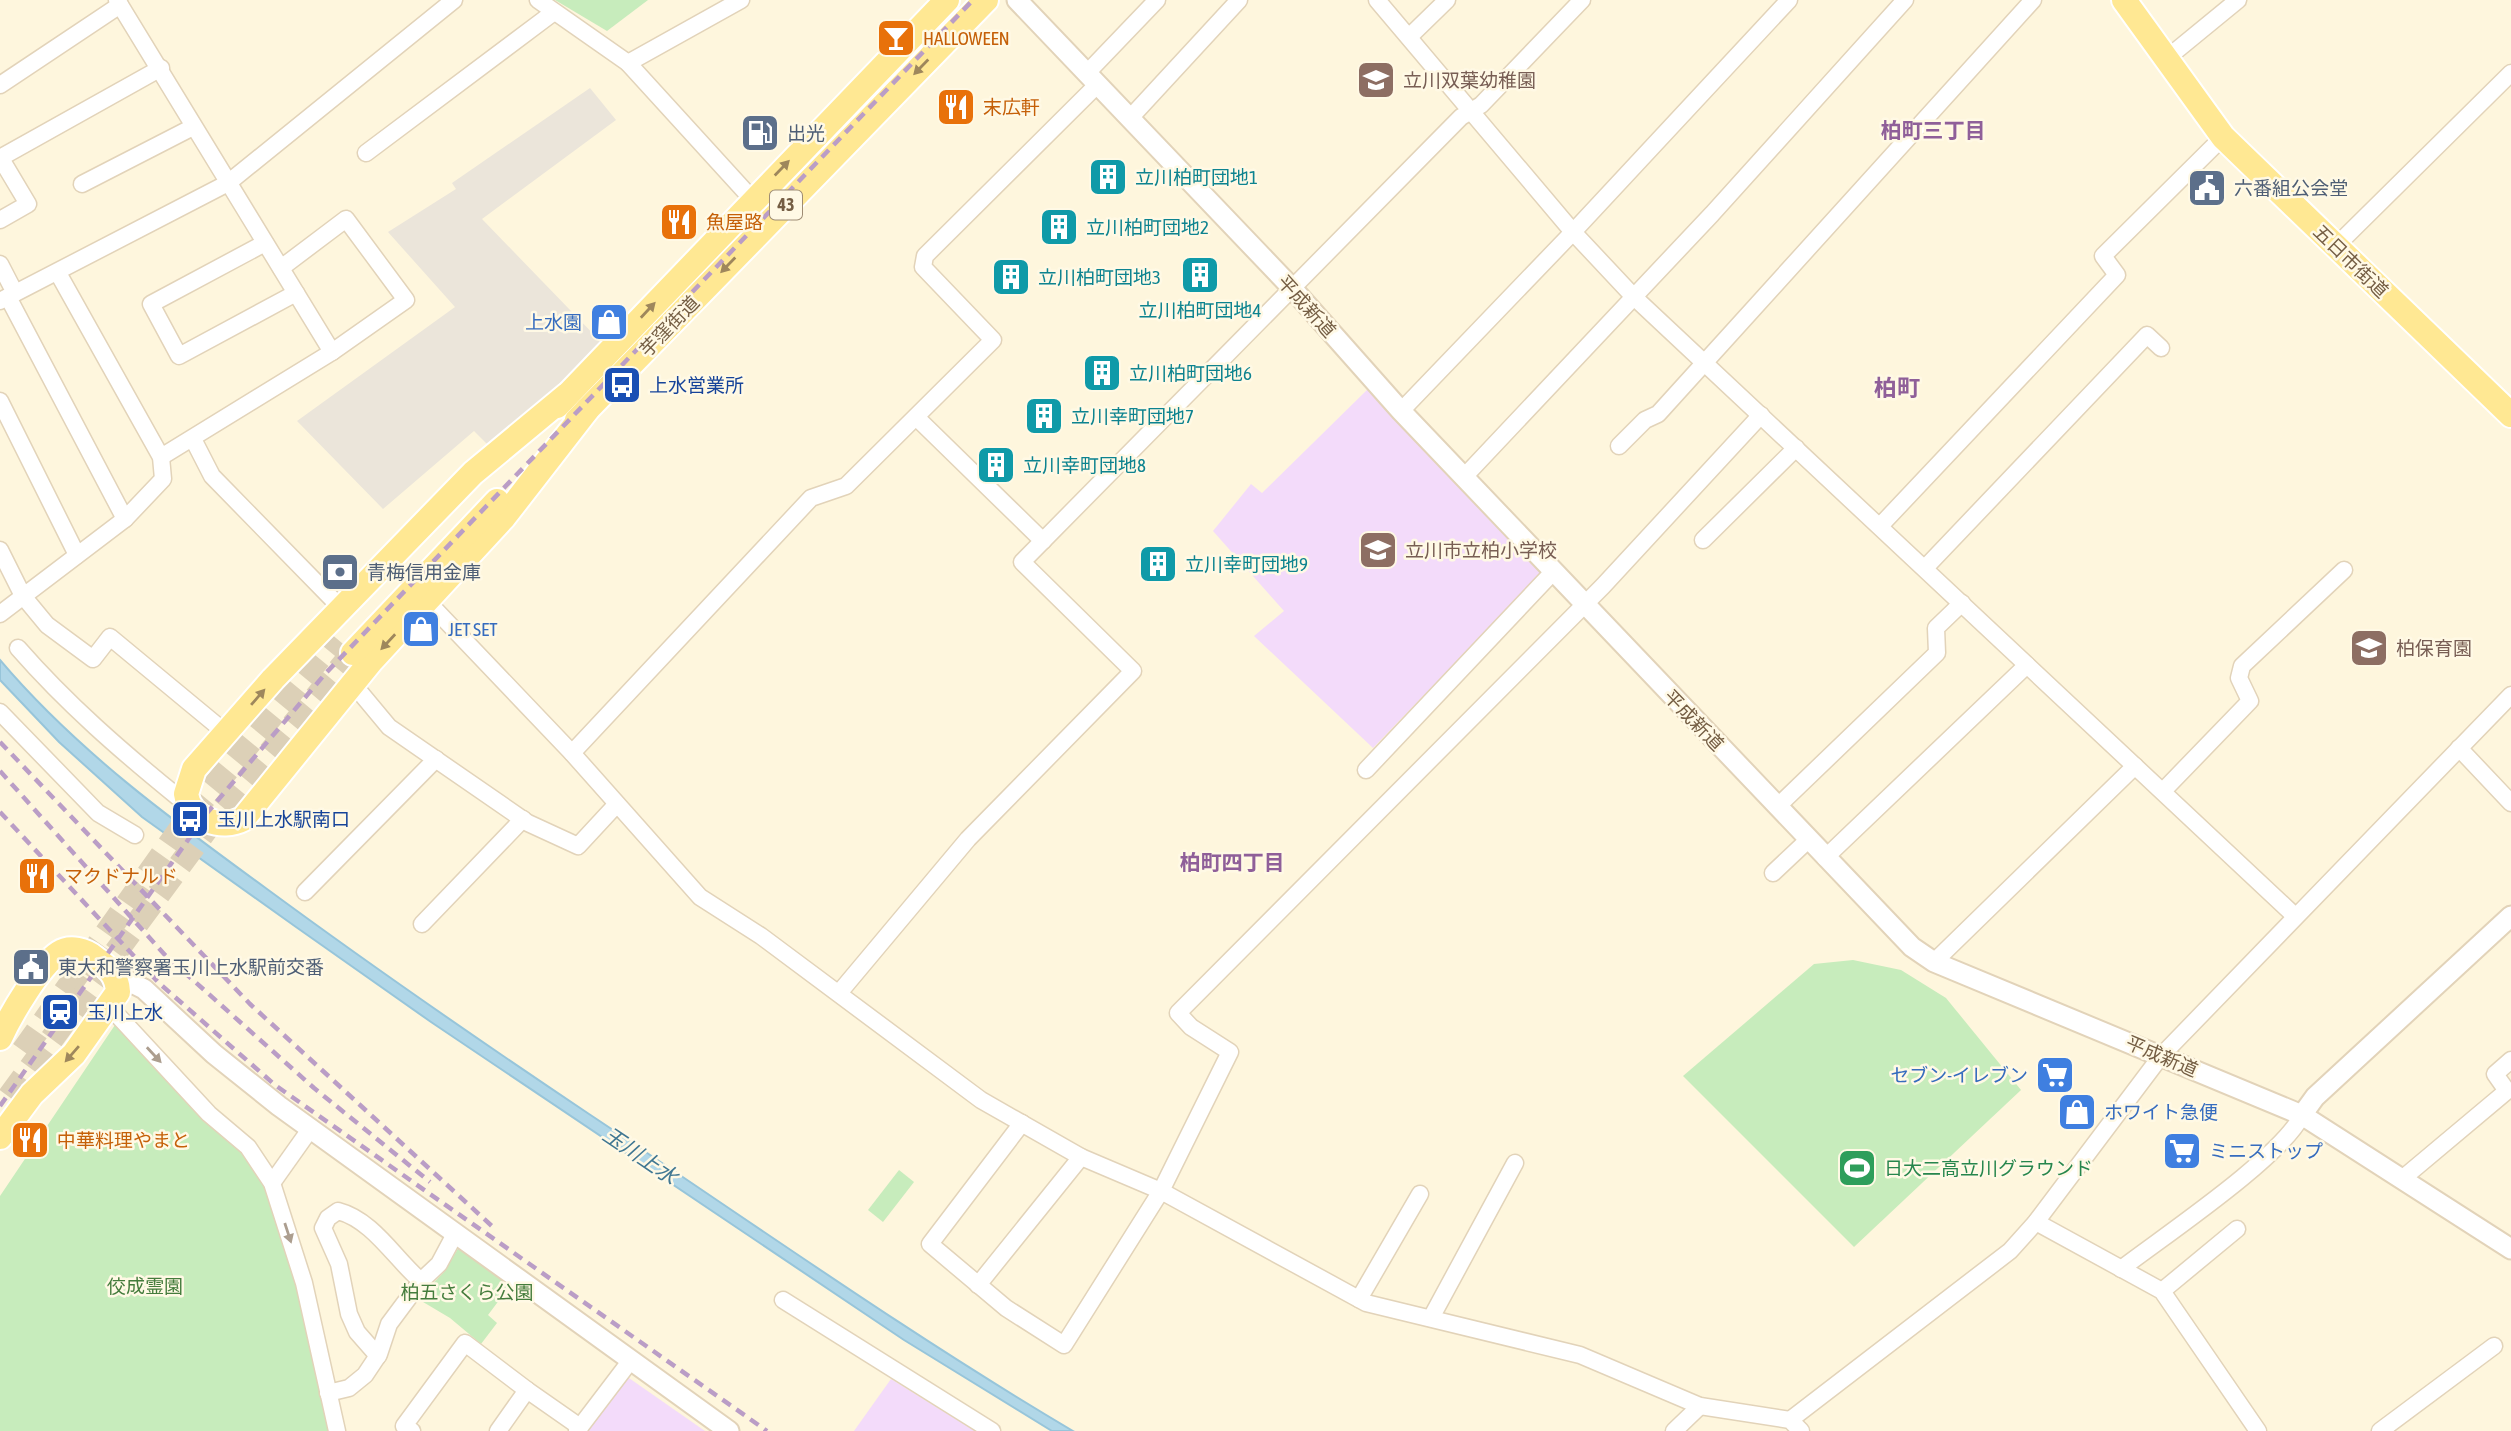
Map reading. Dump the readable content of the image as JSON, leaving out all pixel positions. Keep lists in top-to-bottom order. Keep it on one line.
{"streets":{"main road":["43","五日市街道","芋窪街道"],"street":["平成新道"]},"districts":["柏町三丁目","柏町","柏町四丁目"],"water":["玉川上水"],"parks":["佼成霊園","柏五さくら公園"],"places":{"bar":["HALLOWEEN"],"school or university":["立川双葉幼稚園","立川市立柏小学校","柏保育園"],"restaurant":["末広軒","魚屋路","マクドナルド","中華料理やまと"],"fuel station":["出光"],"building":["立川柏町団地1","立川柏町団地2","立川柏町団地4","立川柏町団地3","立川柏町団地6","立川幸町団地7","立川幸町団地8","立川幸町団地9"],"public building":["六番組公会堂","東大和警察署玉川上水駅前交番"],"shop":["上水園","JET SET","ホワイト急便"],"bus stop":["上水営業所","玉川上水駅南口"],"bank":["青梅信用金庫"],"station":["玉川上水"],"supermarket":["セブン-イレブン","ミニストップ"],"sports":["日大二高立川グラウンド"]}}
